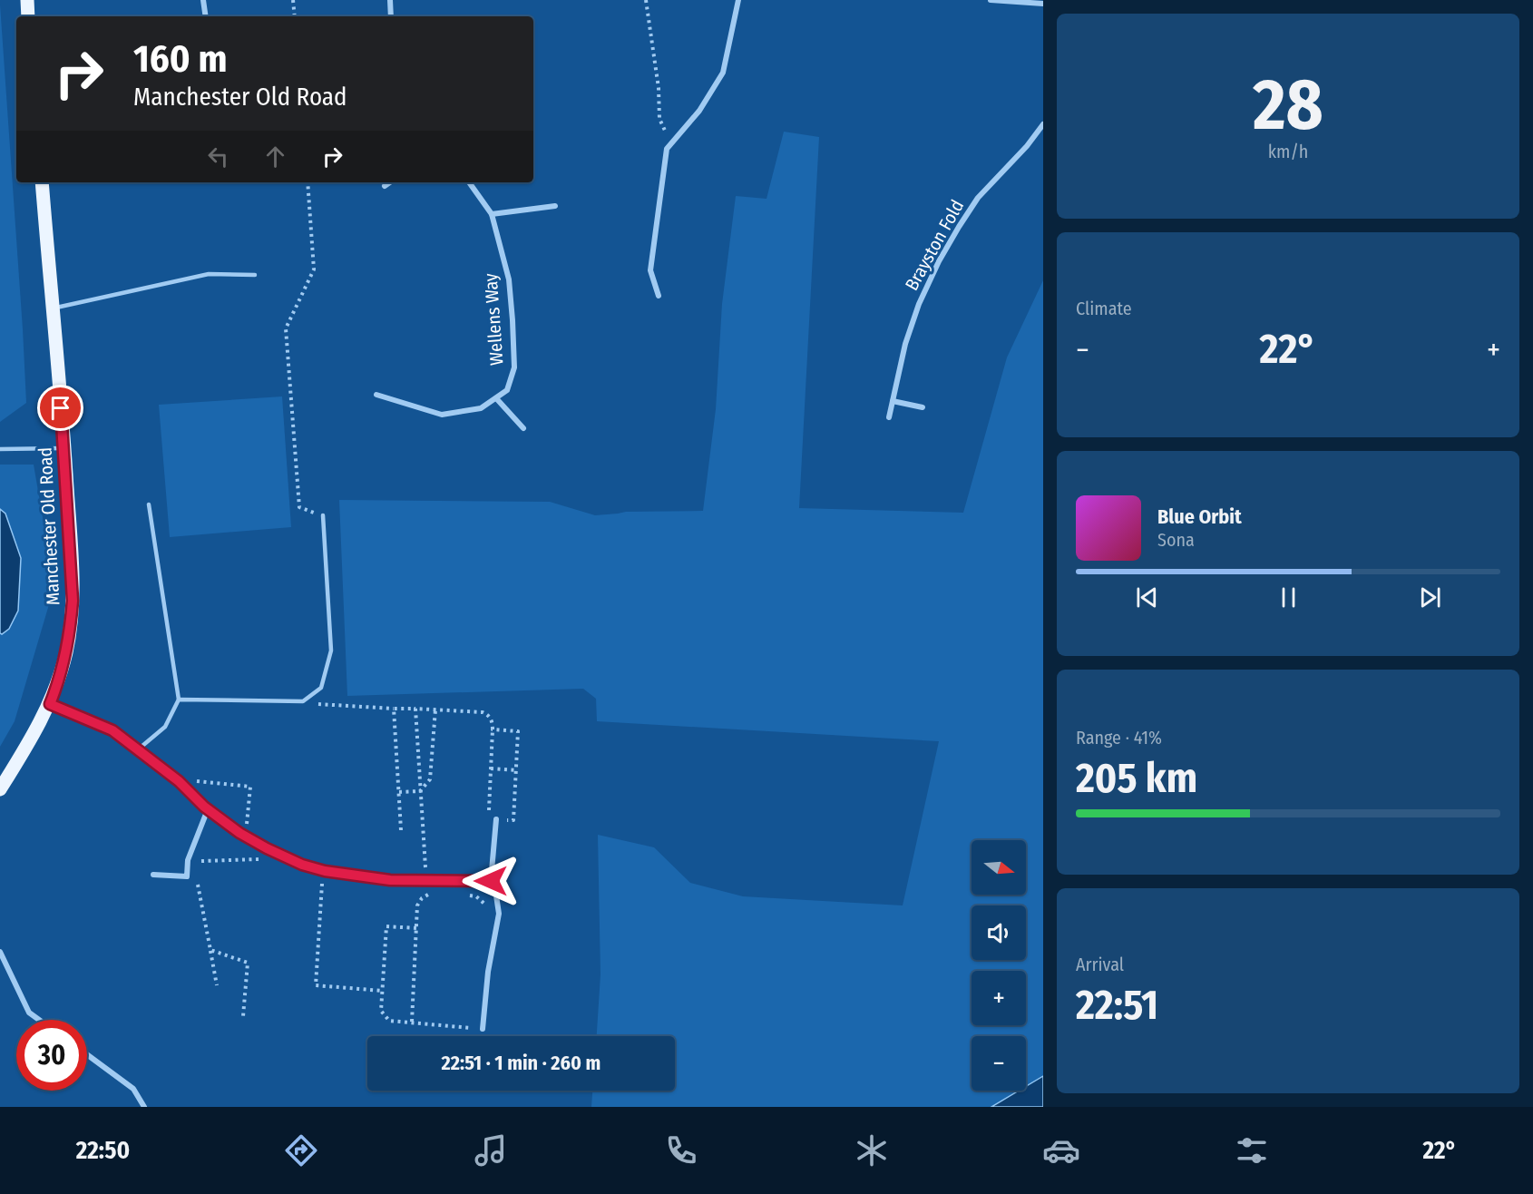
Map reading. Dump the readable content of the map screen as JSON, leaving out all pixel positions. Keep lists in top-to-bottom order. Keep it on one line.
{"streets":{"main road":["Manchester Old Road"],"street":["Brayston Fold","Wellens Way"]},"north":"right","page":{"tile":[["28","km/h"],"Climate",["Range · 41%","205 km"],["Arrival","22:51"]],"turn":["160 m","Manchester Old Road"],"heat":["−","22°","+"],"song":["Blue Orbit","Sona"],"map_buttons":["+","−"],"limit":"30","trip":"22:51 · 1 min · 260 m","tabs":["22:50","22°"]}}
